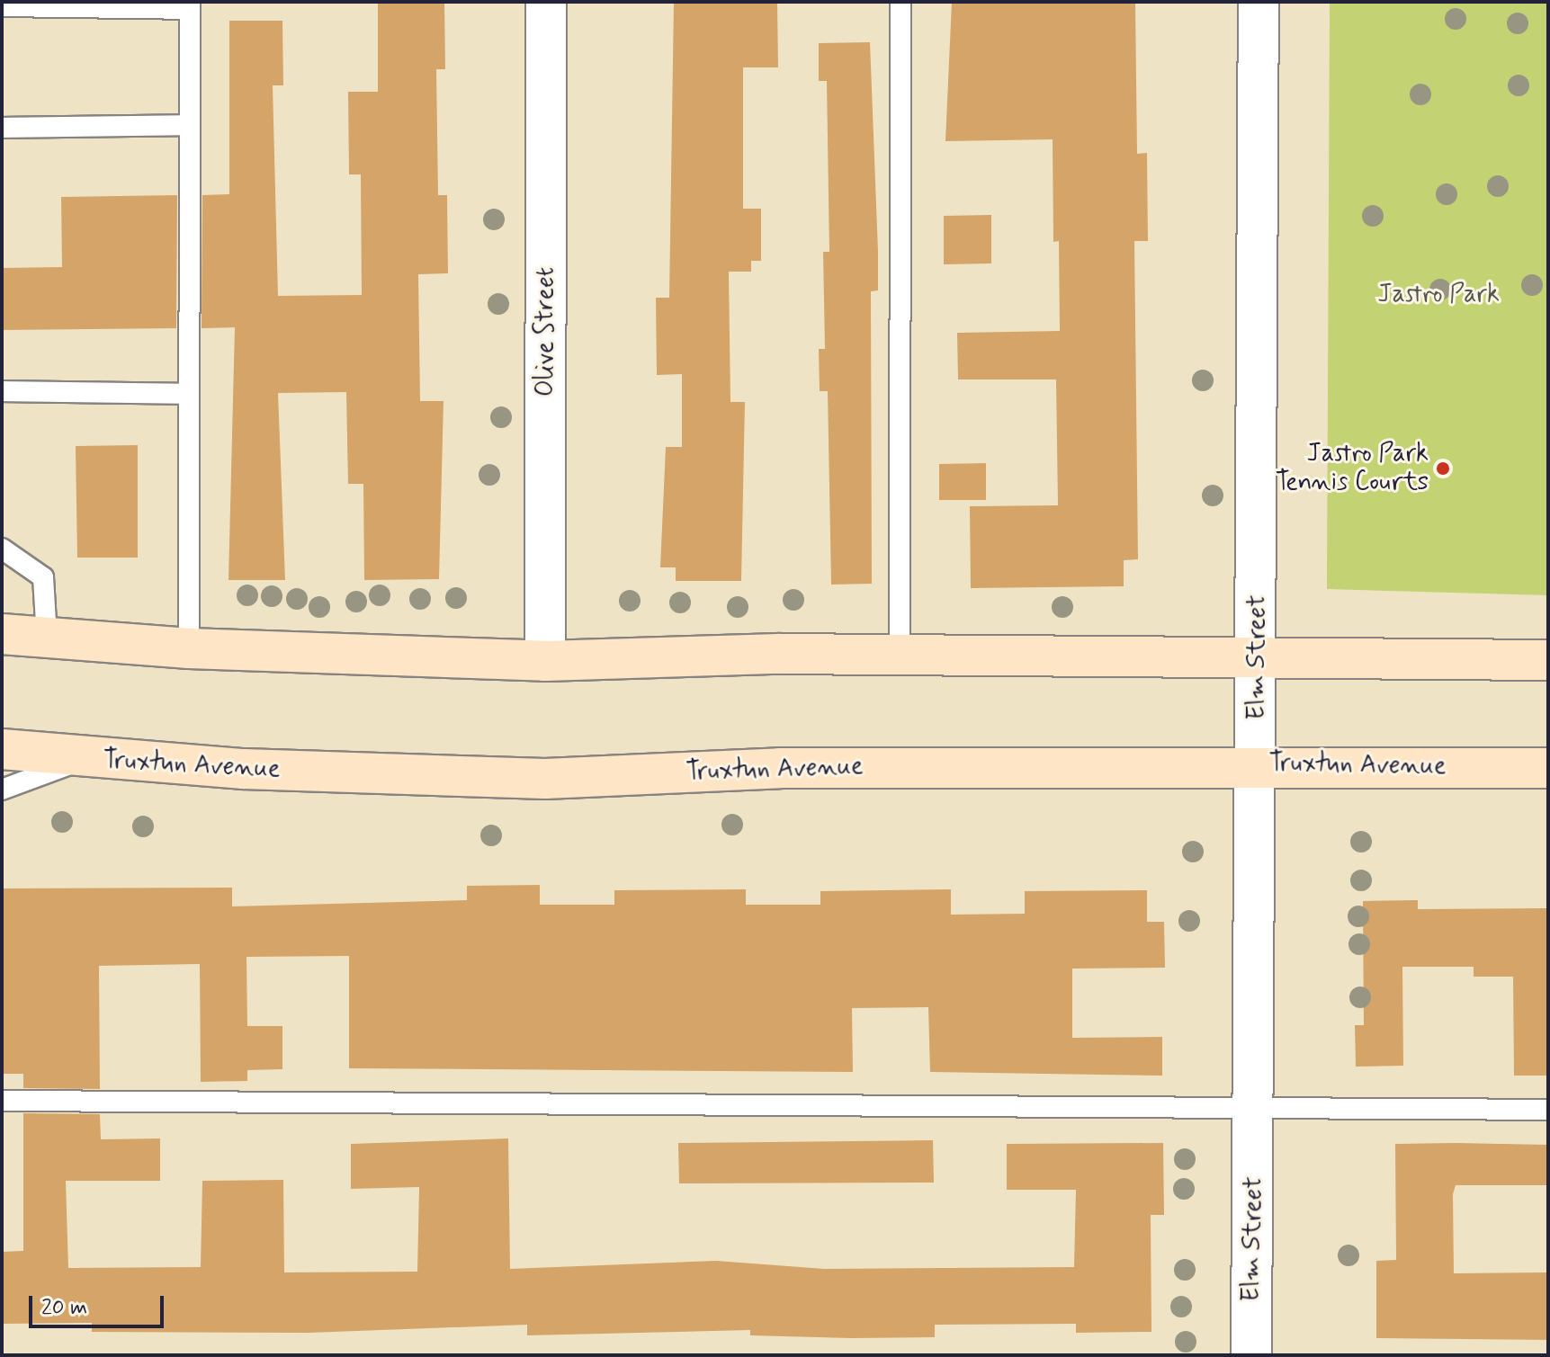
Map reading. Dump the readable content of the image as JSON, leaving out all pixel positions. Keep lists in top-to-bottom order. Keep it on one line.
{"streets":{"main road":["Truxtun Avenue"],"street":["Olive Street","Elm Street"]},"crossings":[["Elm Street","Truxtun Avenue"]],"parks":["Jastro Park"],"places":["Jastro Park Tennis Courts"],"scale_bar":"20 m"}
